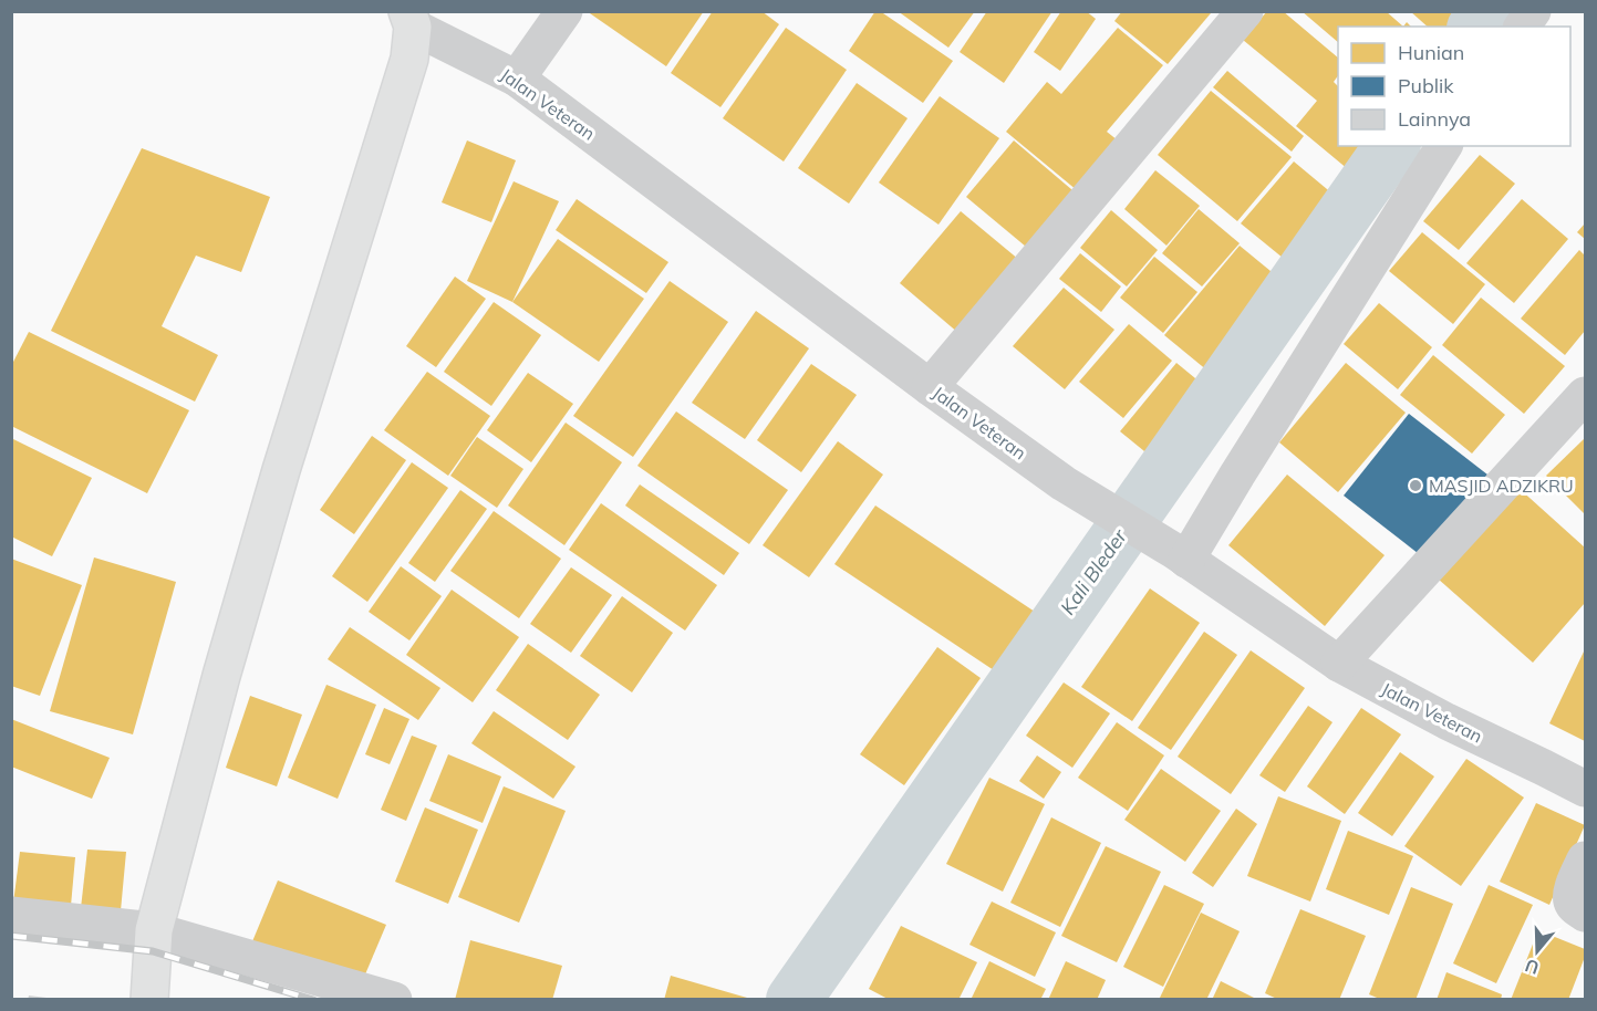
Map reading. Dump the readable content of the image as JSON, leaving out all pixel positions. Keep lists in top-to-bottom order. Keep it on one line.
{"streets":{"street":["Jalan Veteran"]},"water":["Kali Bleder"],"places":["MASJID ADZIKRU"],"legend":["Hunian","Publik","Lainnya"],"north":"bottom"}
